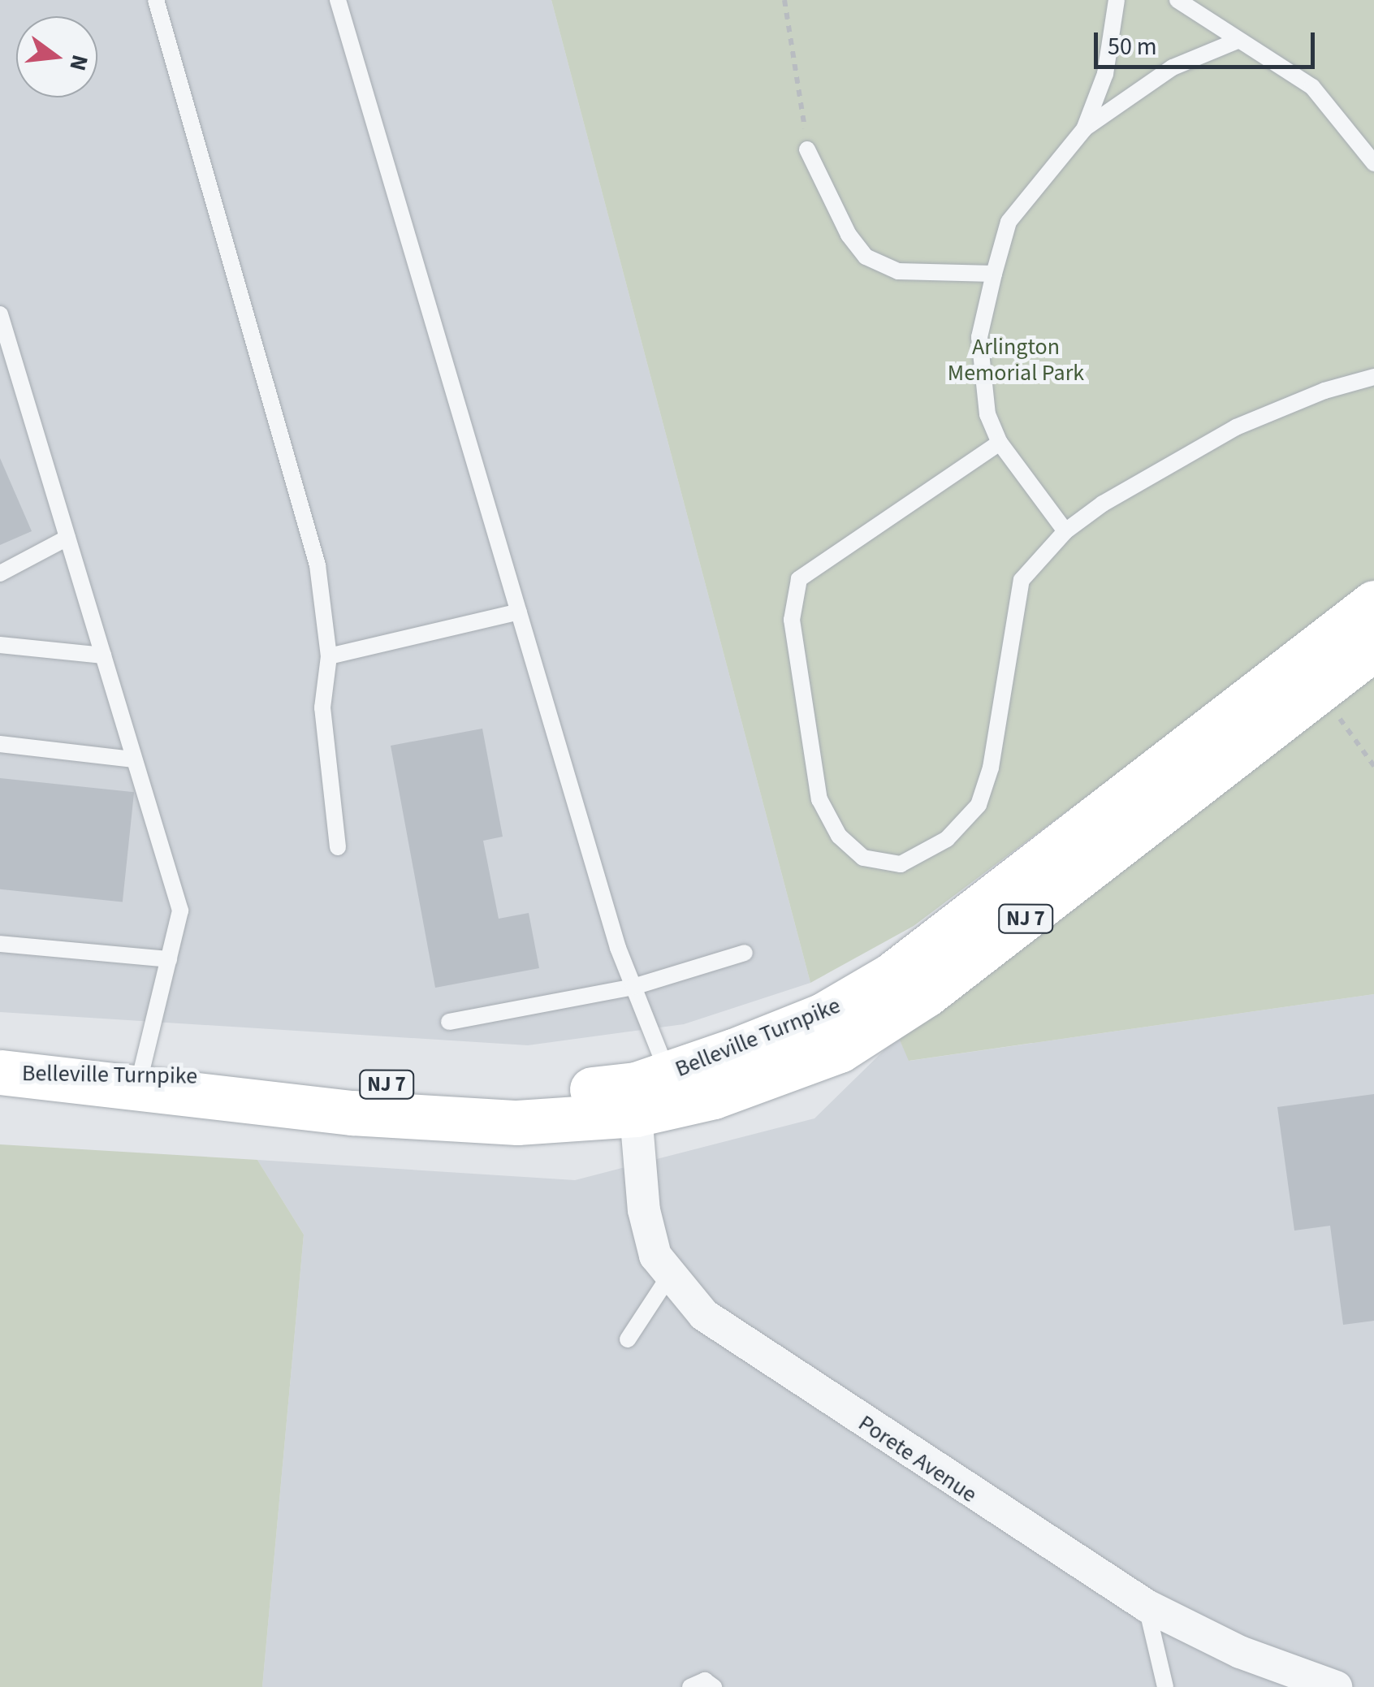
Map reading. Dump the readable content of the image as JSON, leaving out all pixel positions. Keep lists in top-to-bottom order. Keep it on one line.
{"streets":{"main road":["NJ 7","Belleville Turnpike"],"street":["Porete Avenue"]},"crossings":[["Belleville Turnpike","Porete Avenue"]],"parks":["Arlington Memorial Park"],"scale_bar":"50 m","north":"right"}
